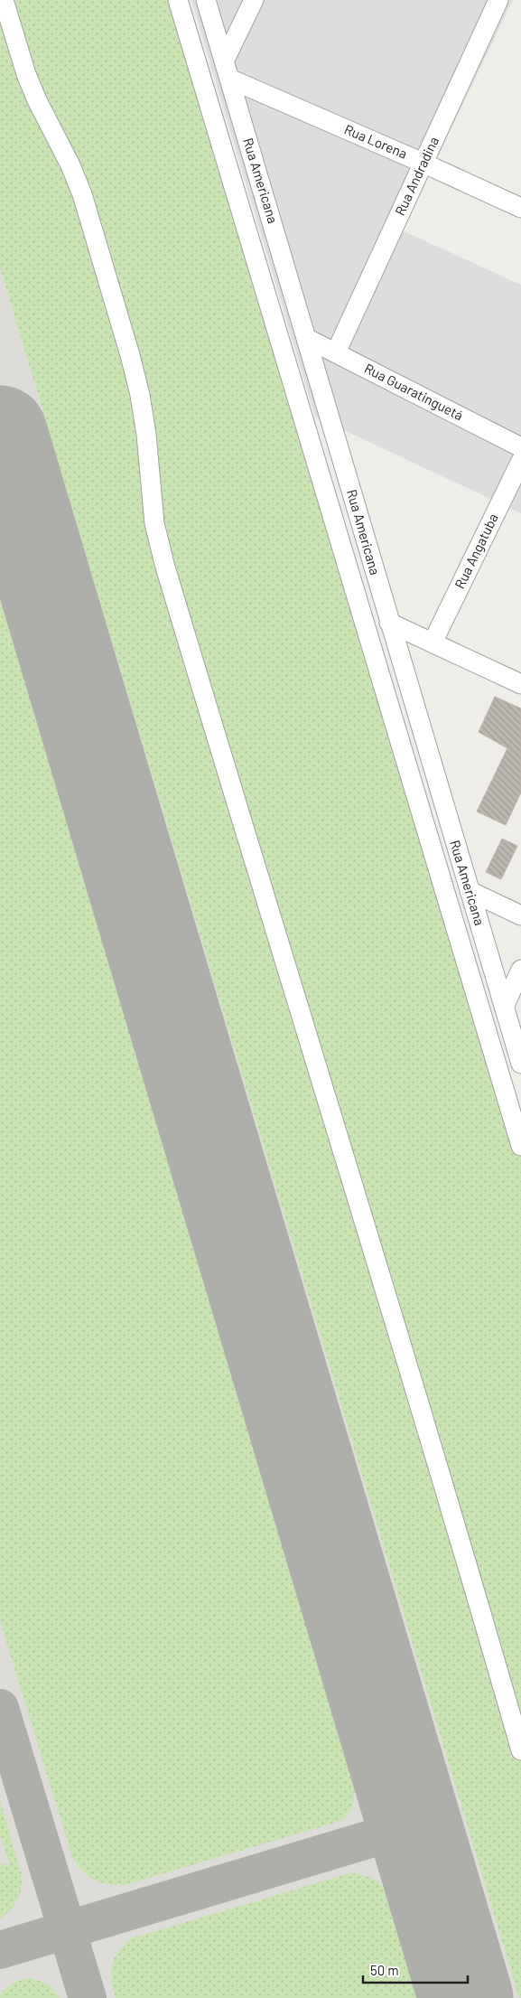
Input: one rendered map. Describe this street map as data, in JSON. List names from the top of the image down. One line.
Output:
{"streets":{"street":["Rua Lorena","Rua Andradina","Rua Americana","Rua Guaratinguetá","Rua Angatuba"]},"crossings":[["Rua Lorena","Rua Andradina"],["Rua Lorena","Rua Americana"],["Rua Andradina","Rua Guaratinguetá"],["Rua Americana","Rua Guaratinguetá"]],"scale_bar":"50 m"}
